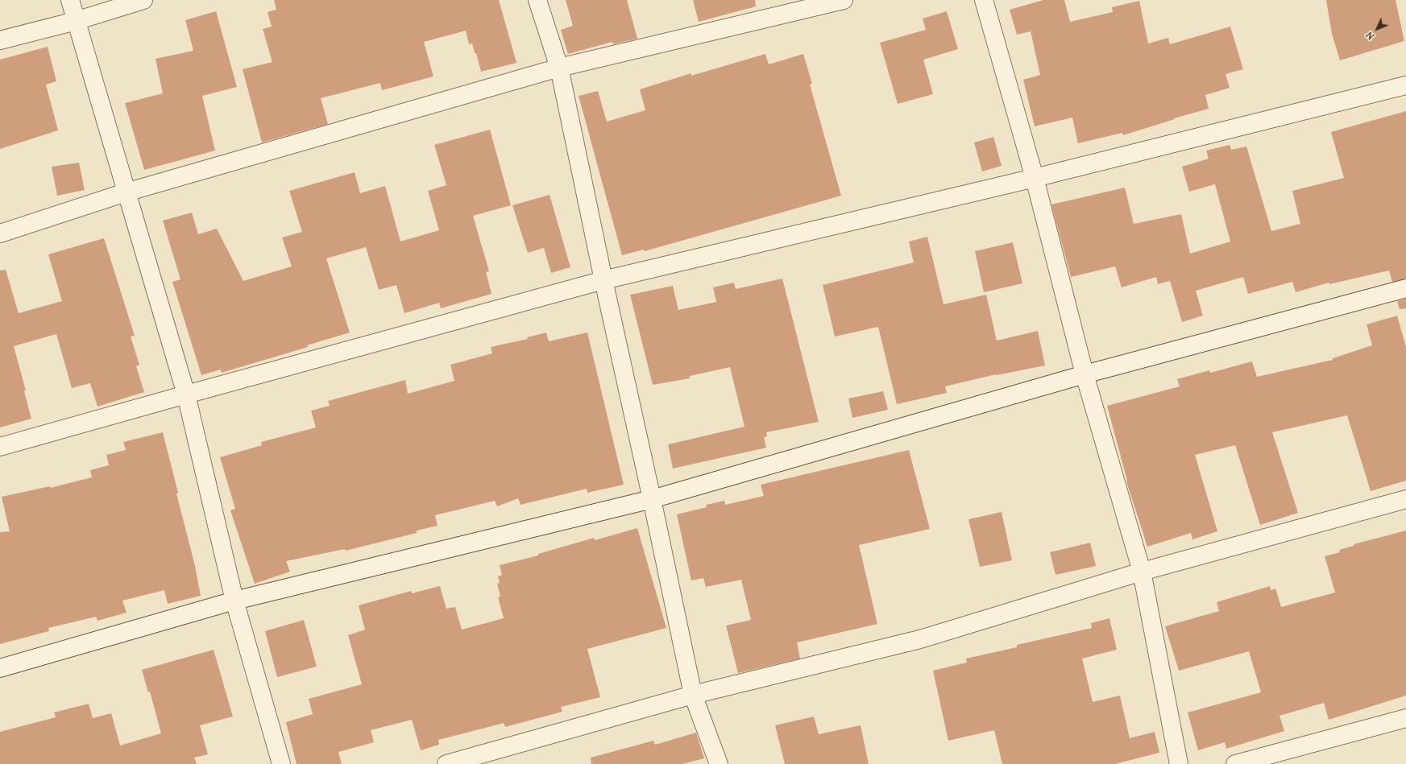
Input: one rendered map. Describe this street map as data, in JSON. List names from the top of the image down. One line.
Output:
{"north":"bottom left"}
